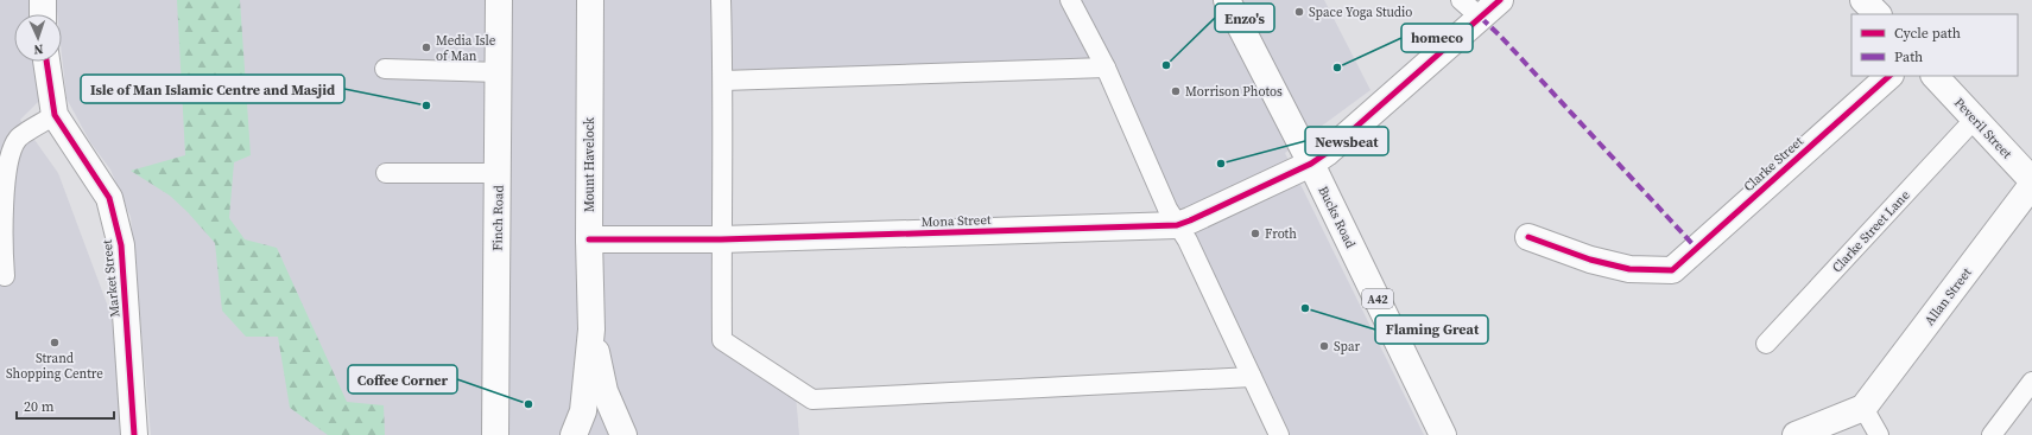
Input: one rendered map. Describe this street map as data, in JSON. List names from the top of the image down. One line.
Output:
{"streets":{"street":["Peveril Street","Clarke Street","Mount Havelock","Bucks Road","Finch Road","Mona Street","Market Street","Allan Street","A42"],"lane":["Clarke Street Lane"]},"crossings":[["Peveril Street","Clarke Street Lane"],["Mount Havelock","Mona Street"],["Bucks Road","Mona Street"]],"places":["Space Yoga Studio","Media Isle of Man","Enzo's","homeco","Morrison Photos","Isle of Man Islamic Centre and Masjid","Newsbeat","Froth","Flaming Great","Strand Shopping Centre","Spar","Coffee Corner"],"legend":["Cycle path","Path"],"scale_bar":"20 m","north":"bottom"}
